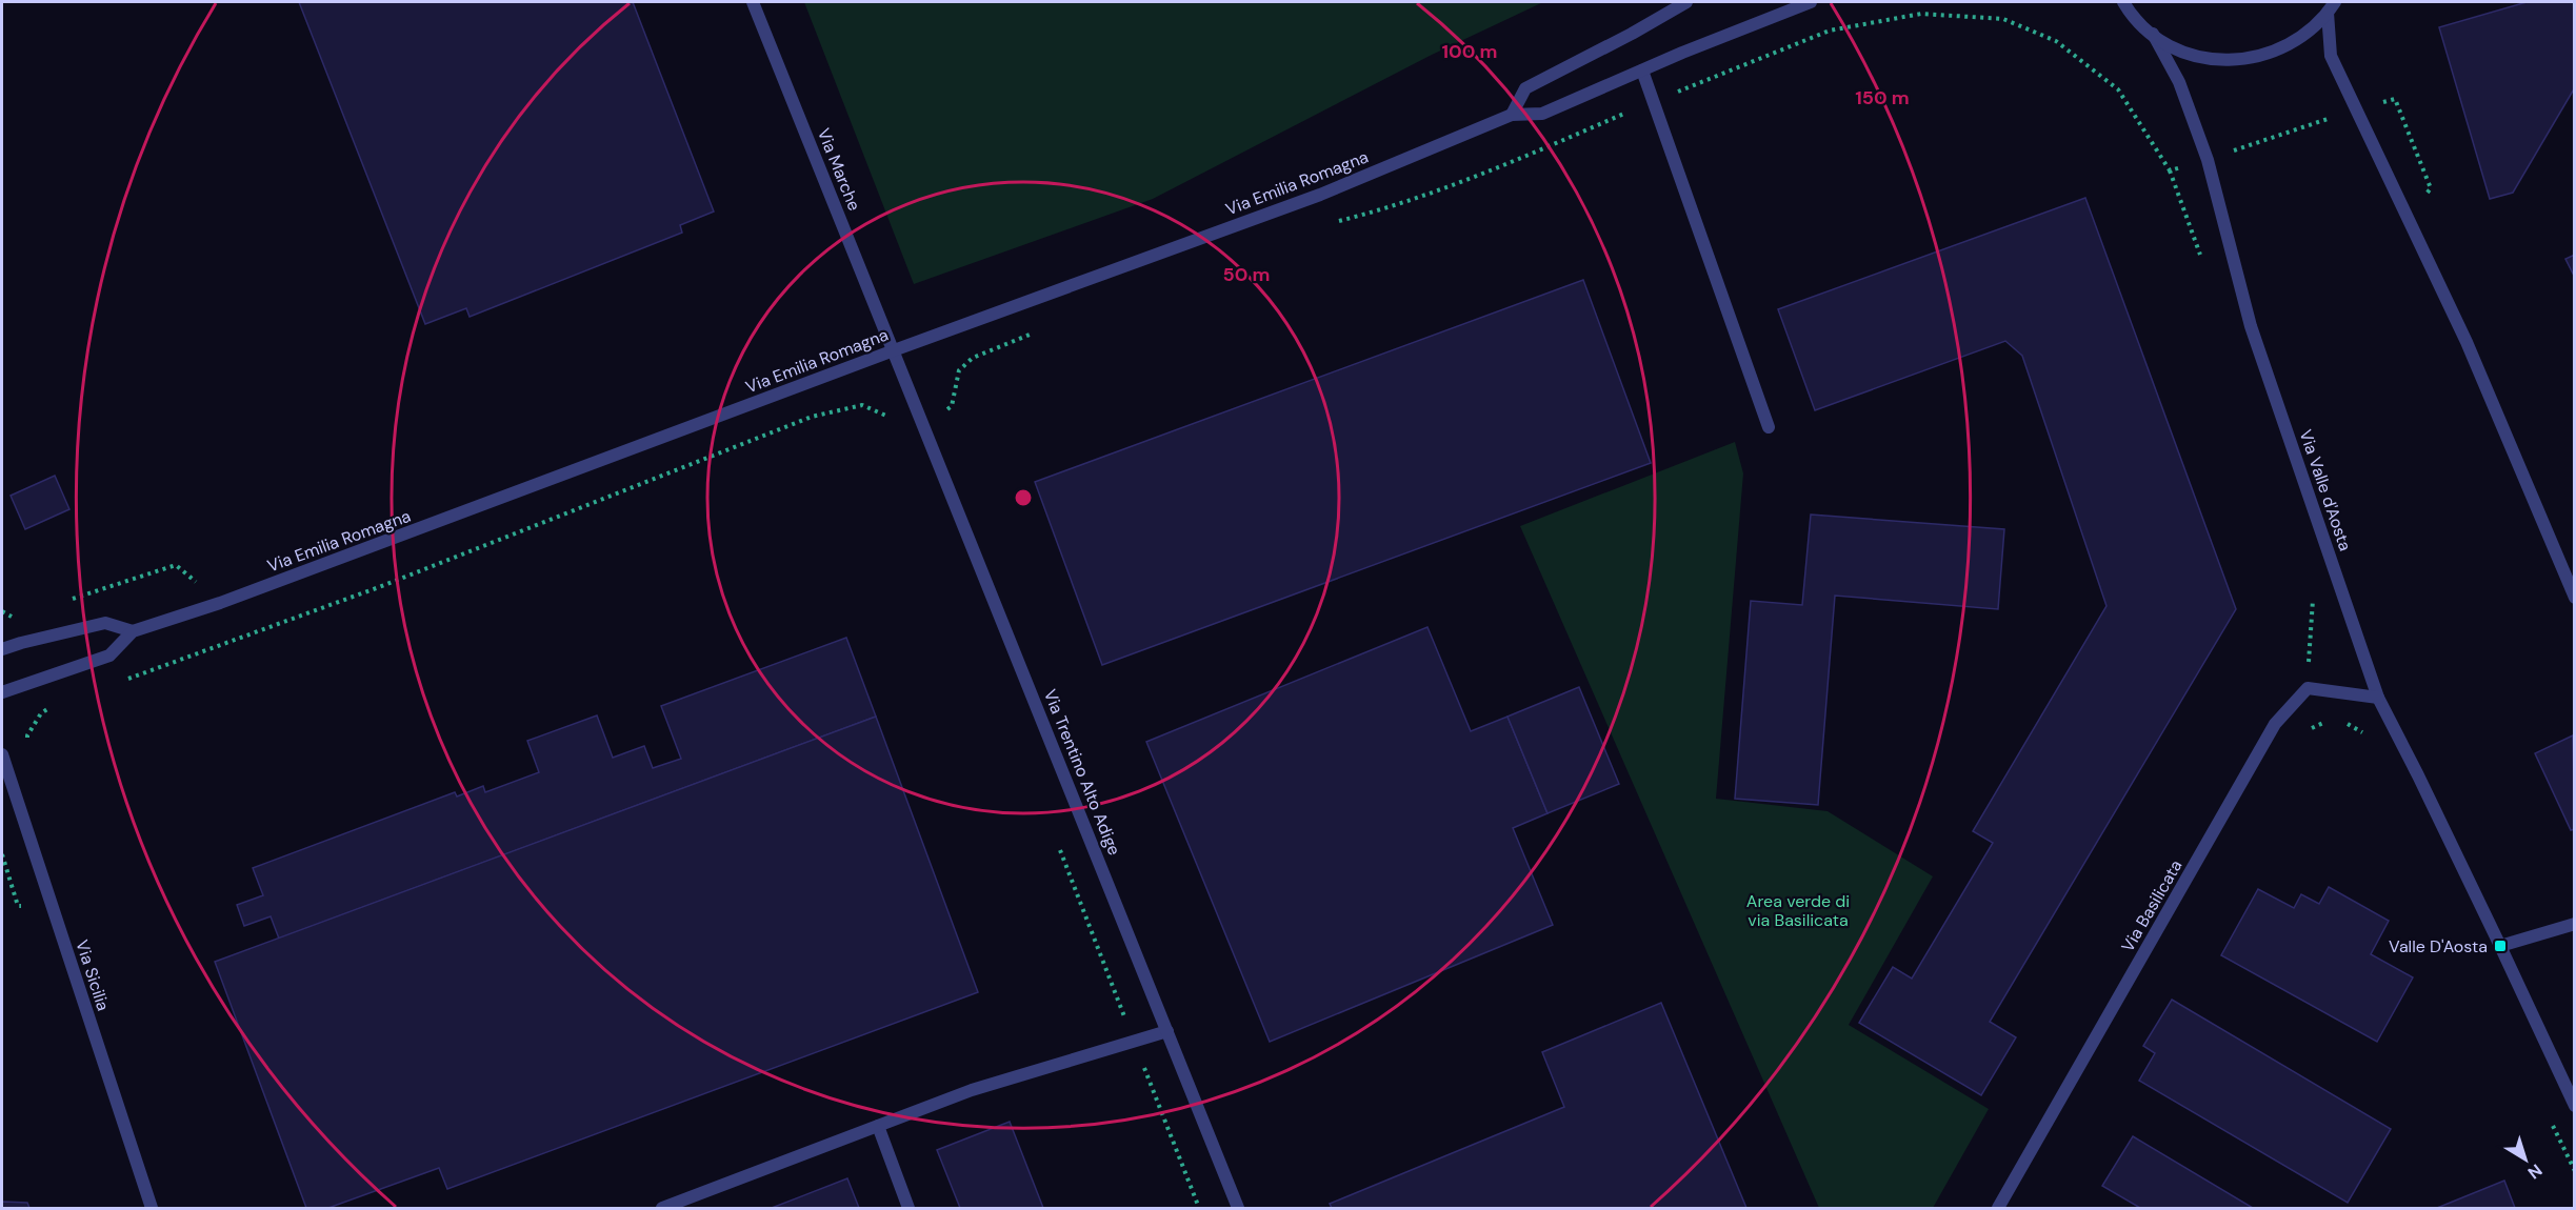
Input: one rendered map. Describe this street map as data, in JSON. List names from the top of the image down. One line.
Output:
{"streets":{"street":["Via Marche","Via Emilia Romagna","Via Valle d'Aosta","Via Trentino Alto Adige","Via Basilicata","Via Sicilia"]},"crossings":[["Via Marche","Via Emilia Romagna"],["Via Marche","Via Trentino Alto Adige"],["Via Emilia Romagna","Via Trentino Alto Adige"],["Via Valle d'Aosta","Via Basilicata"]],"parks":["Area verde di via Basilicata"],"places":{"transit":["Valle D'Aosta"]},"north":"bottom right","rings":["100 m","150 m","50 m"]}
